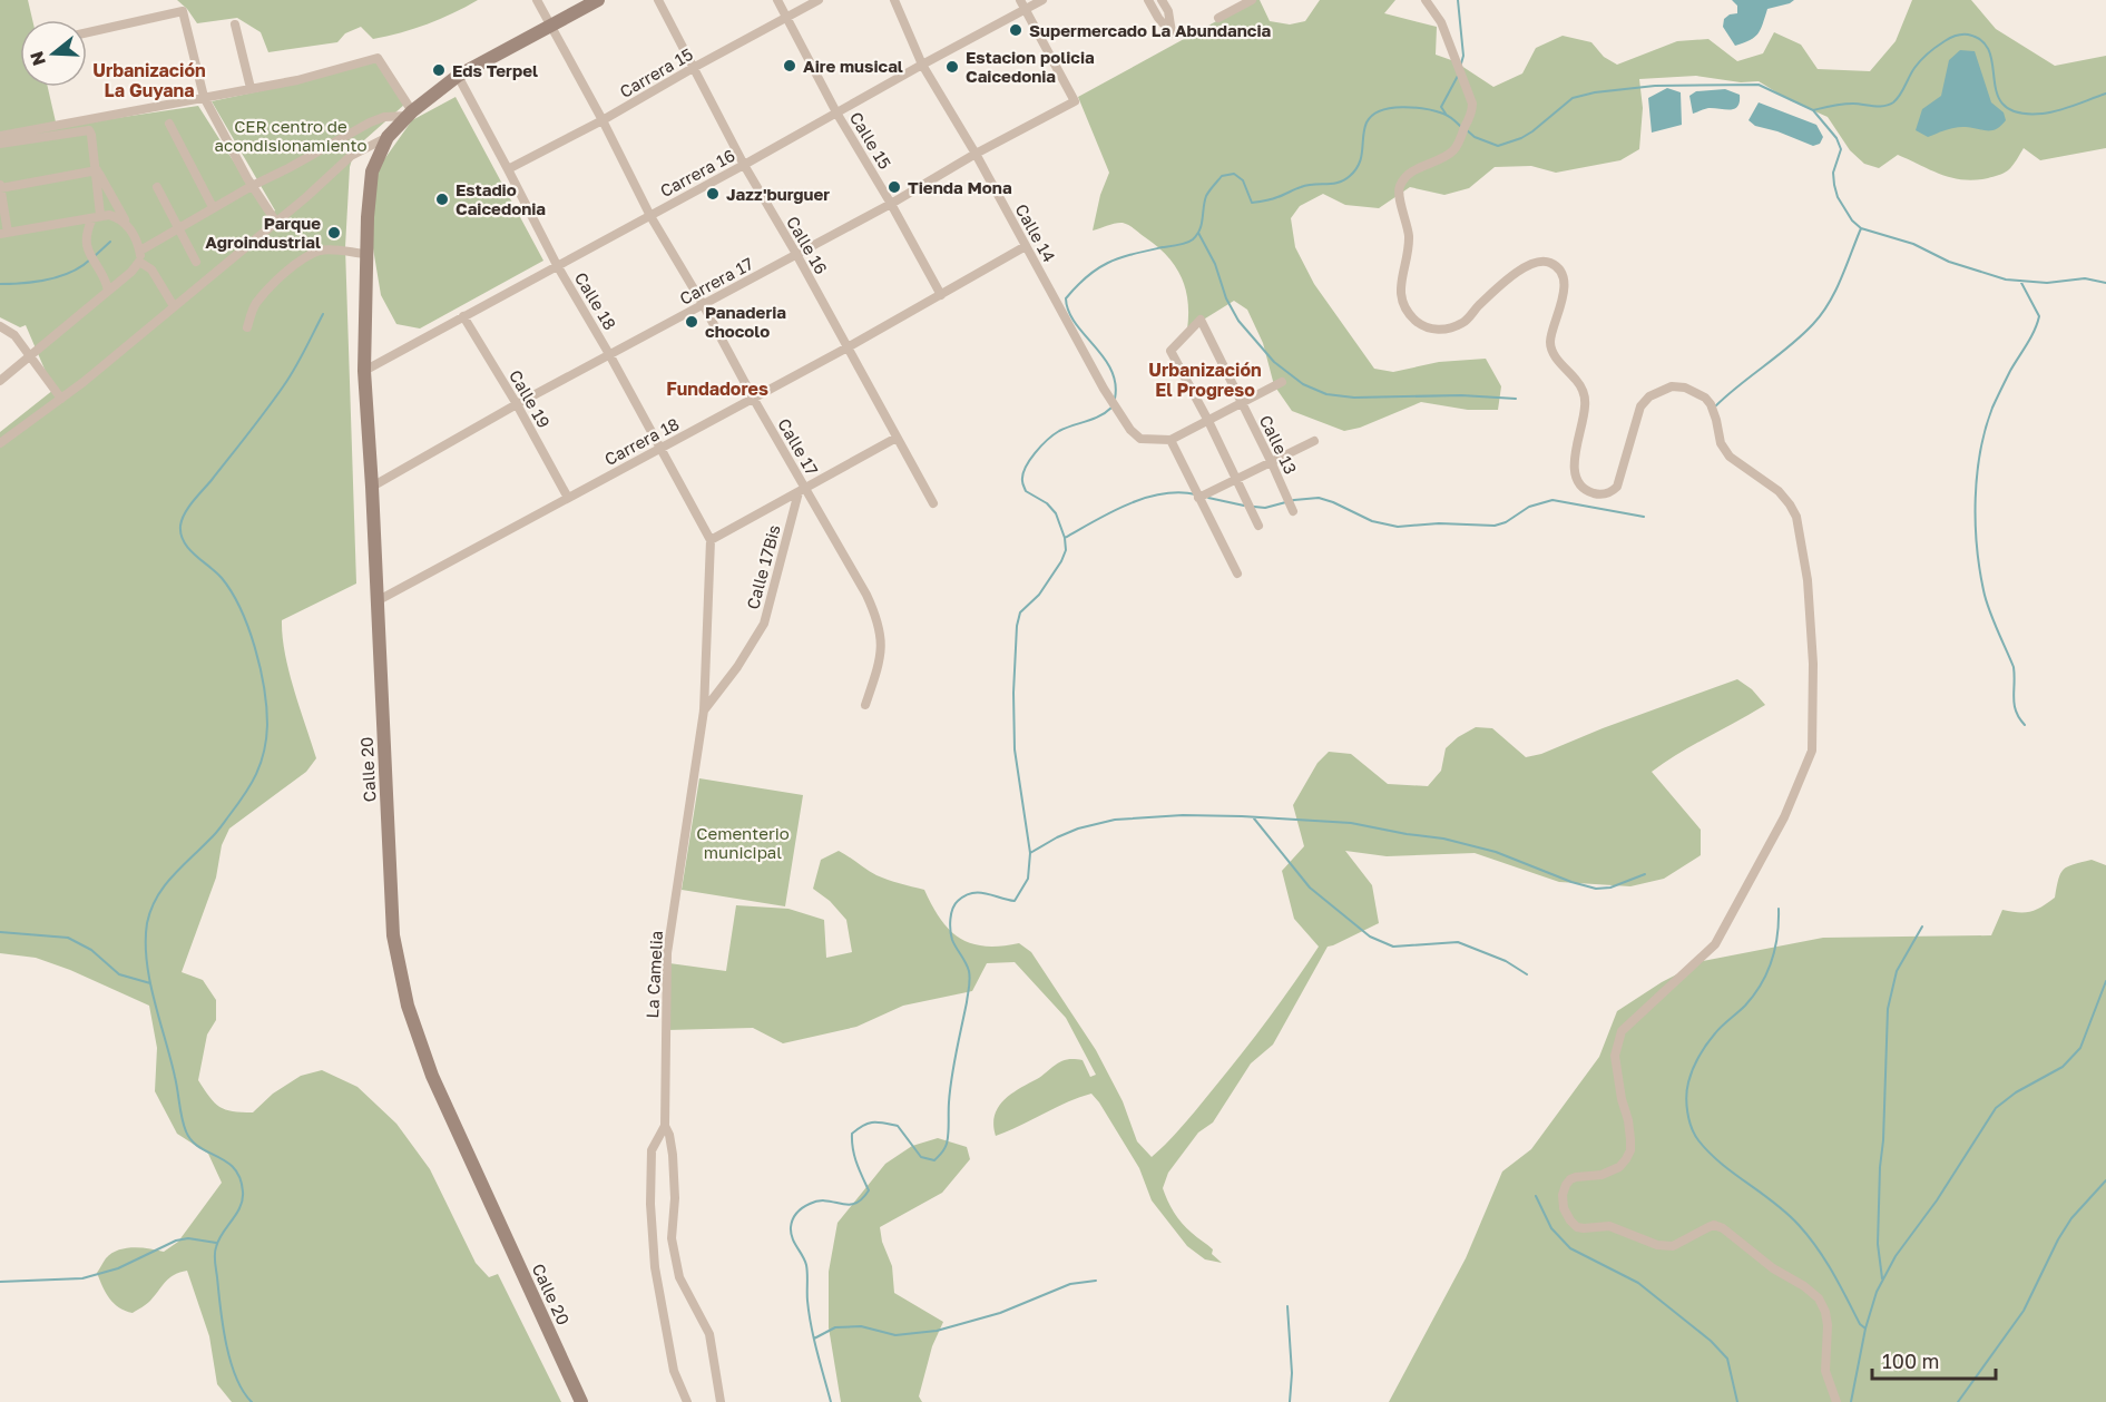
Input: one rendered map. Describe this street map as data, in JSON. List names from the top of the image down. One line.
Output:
{"streets":{"main road":["Calle 20"],"street":["Carrera 15","Calle 15","Carrera 16","Calle 14","Calle 16","Carrera 17","Calle 18","Calle 19","Carrera 18","Calle 13","Calle 17","Calle 17Bis","La Camelia"]},"crossings":[["Carrera 15","Calle 15"],["Carrera 15","Calle 16"],["Carrera 15","Calle 18"],["Carrera 15","Calle 17"],["Calle 15","Carrera 16"],["Calle 15","Carrera 17"],["Calle 15","Carrera 18"],["Carrera 16","Calle 14"],["Carrera 16","Calle 16"],["Carrera 16","Carrera 17"],["Carrera 16","Calle 18"],["Carrera 16","Calle 19"],["Carrera 16","Calle 17"],["Carrera 16","Calle 20"],["Calle 14","Carrera 17"],["Calle 14","Carrera 18"],["Calle 16","Carrera 17"],["Calle 16","Carrera 18"],["Carrera 17","Calle 18"],["Carrera 17","Calle 19"],["Carrera 17","Calle 17"],["Carrera 17","Calle 20"],["Calle 18","Carrera 18"],["Calle 18","Calle 20"],["Calle 18","La Camelia"],["Calle 19","Carrera 18"],["Carrera 18","Calle 17"],["Carrera 18","Calle 20"],["Calle 17","Calle 17Bis"],["Calle 17","Calle 20"],["Calle 17Bis","La Camelia"]],"districts":["Urbanización La Guyana","Urbanización El Progreso","Fundadores"],"parks":["CER centro de acondisionamiento","Cementerio municipal"],"places":["Supermercado La Abundancia","Aire musical","Estacion policia Caicedonia","Eds Terpel","Tienda Mona","Jazz'burguer","Estadio Caicedonia","Parque Agroindustrial","Panaderia chocolo"],"scale_bar":"100 m","north":"left"}
